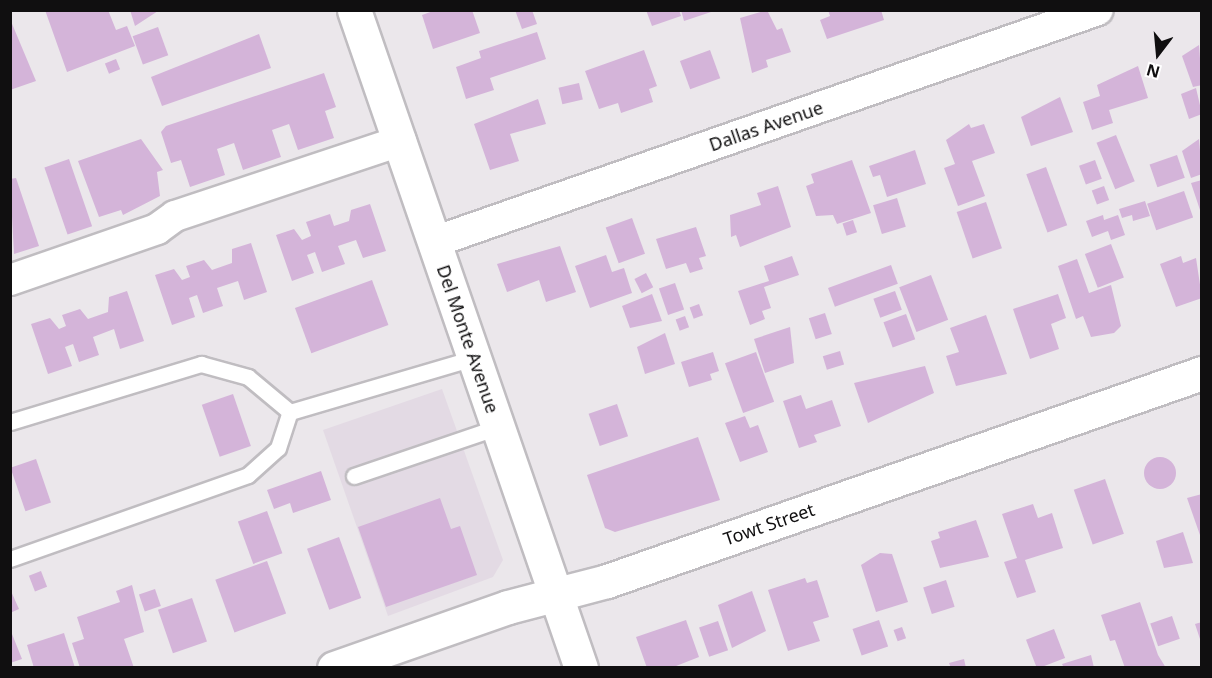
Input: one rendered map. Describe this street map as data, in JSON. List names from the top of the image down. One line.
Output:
{"streets":{"street":["Dallas Avenue","Del Monte Avenue","Towt Street"]},"crossings":[["Dallas Avenue","Del Monte Avenue"],["Del Monte Avenue","Towt Street"]],"north":"bottom"}
